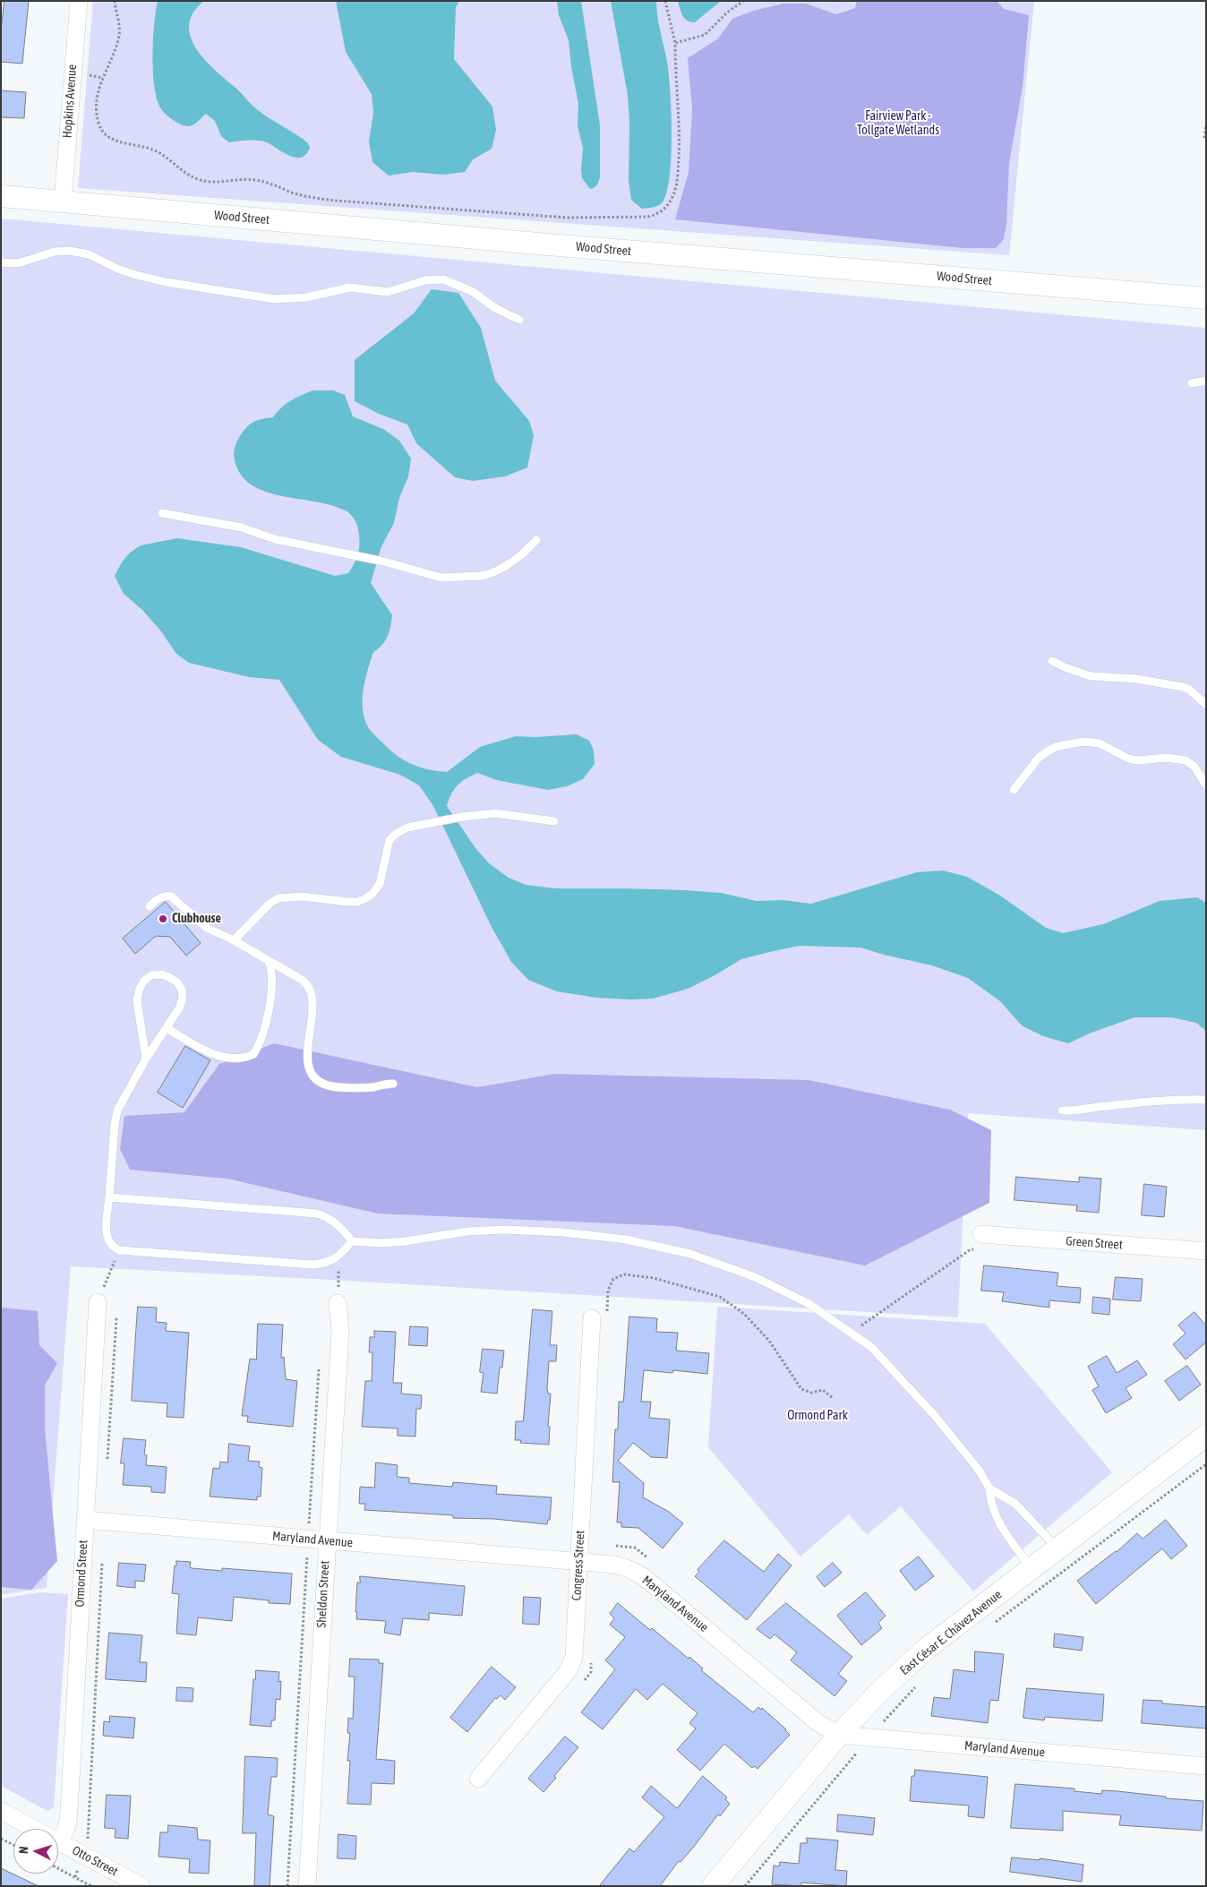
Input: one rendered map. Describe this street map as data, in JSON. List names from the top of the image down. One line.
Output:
{"streets":{"street":["Hopkins Avenue","Wood Street","Green Street","Maryland Avenue","Congress Street","Ormond Street","Sheldon Street","East César E. Chávez Avenue","Otto Street"]},"crossings":[["Hopkins Avenue","Wood Street"],["Maryland Avenue","Congress Street"],["Maryland Avenue","Ormond Street"],["Maryland Avenue","Sheldon Street"],["Maryland Avenue","East César E. Chávez Avenue"],["Ormond Street","Otto Street"]],"parks":["Fairview Park - Tollgate Wetlands","Ormond Park"],"places":["Clubhouse"],"north":"left"}
